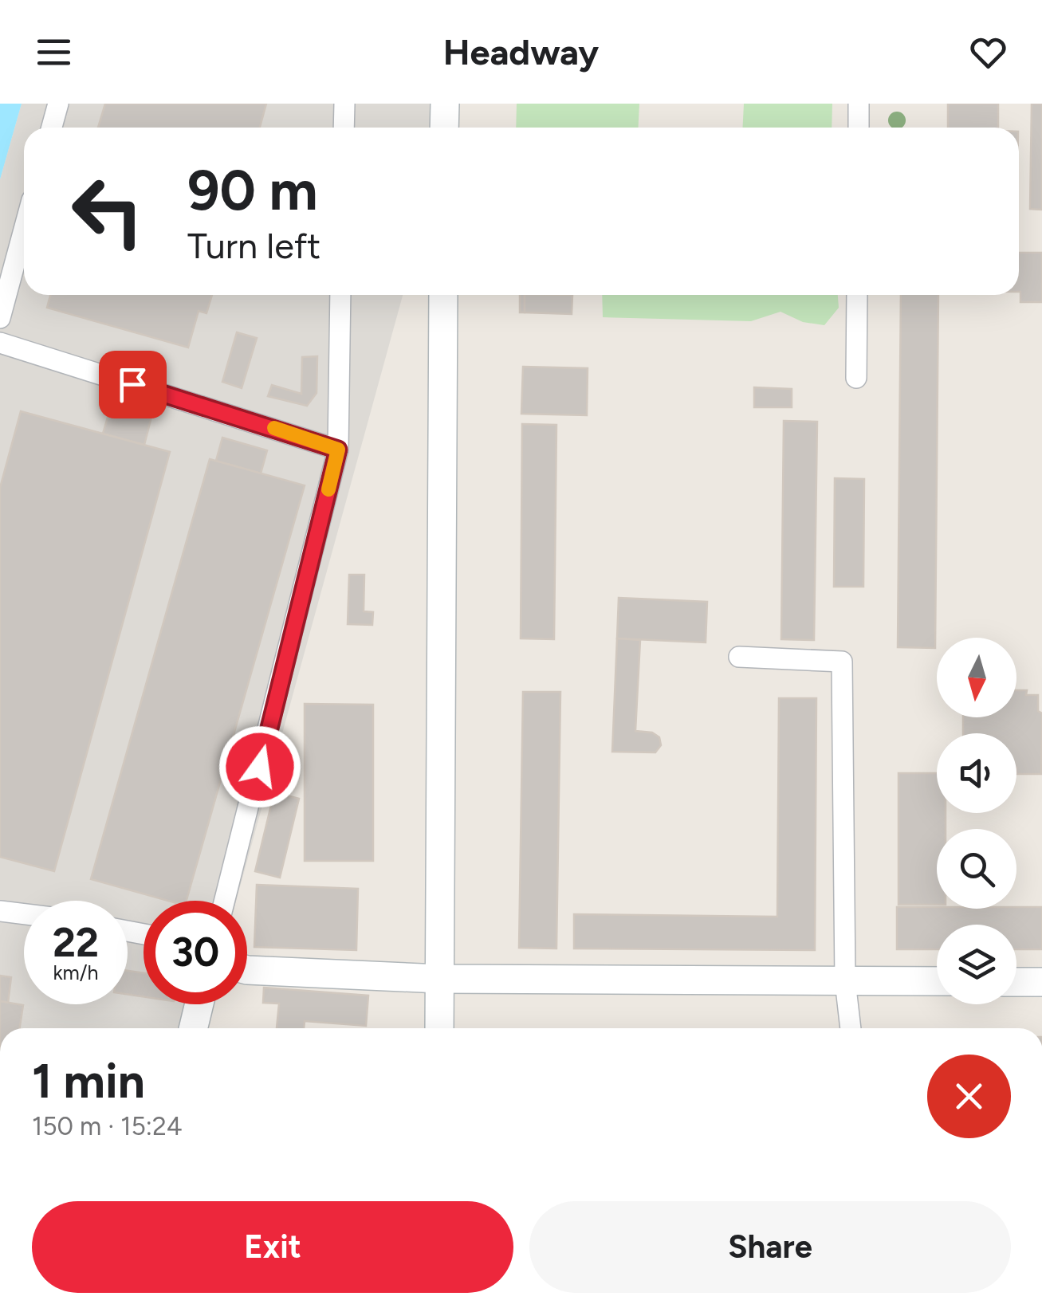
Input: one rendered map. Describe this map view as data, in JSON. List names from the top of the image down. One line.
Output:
{"north":"bottom","page":{"header":"Headway","turn":["90 m","Turn left"],"speed":"22 km/h","limit":"30","heading":["1 min","150 m · 15:24"],"buttons":["Exit","Share"]}}
